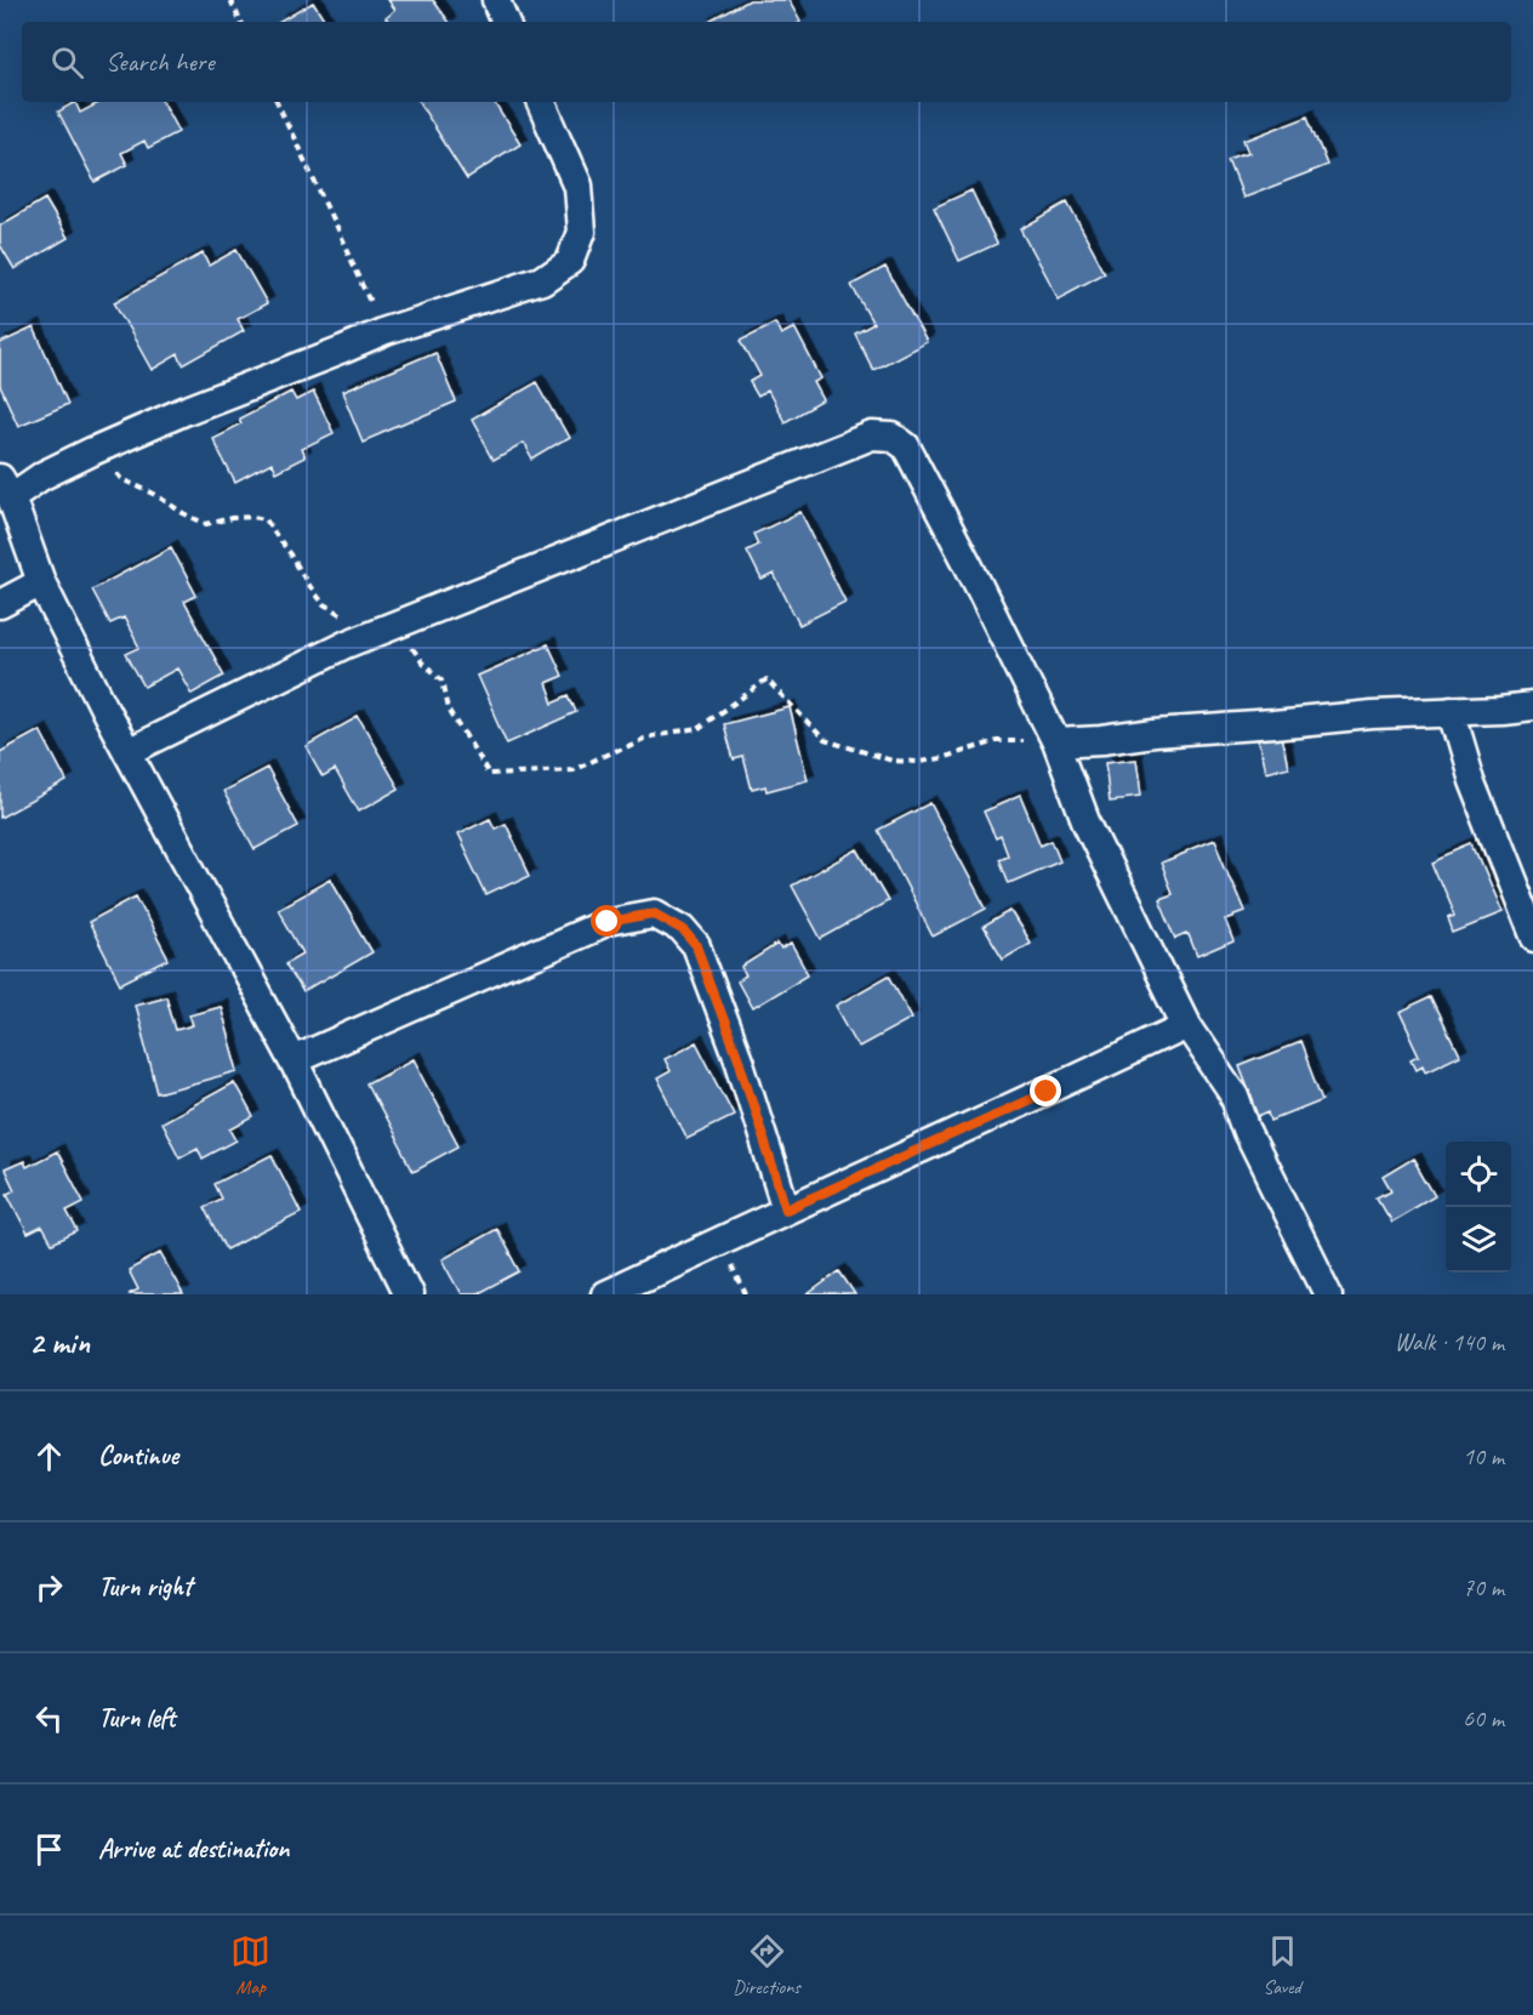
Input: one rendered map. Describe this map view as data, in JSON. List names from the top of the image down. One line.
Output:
{"page":{"search":"Search here","heading":["2 min","Walk · 140 m"],"list":[["Continue","10 m"],["Turn right","70 m"],["Turn left","60 m"],"Arrive at destination"],"nav":["Map","Directions","Saved"]}}
